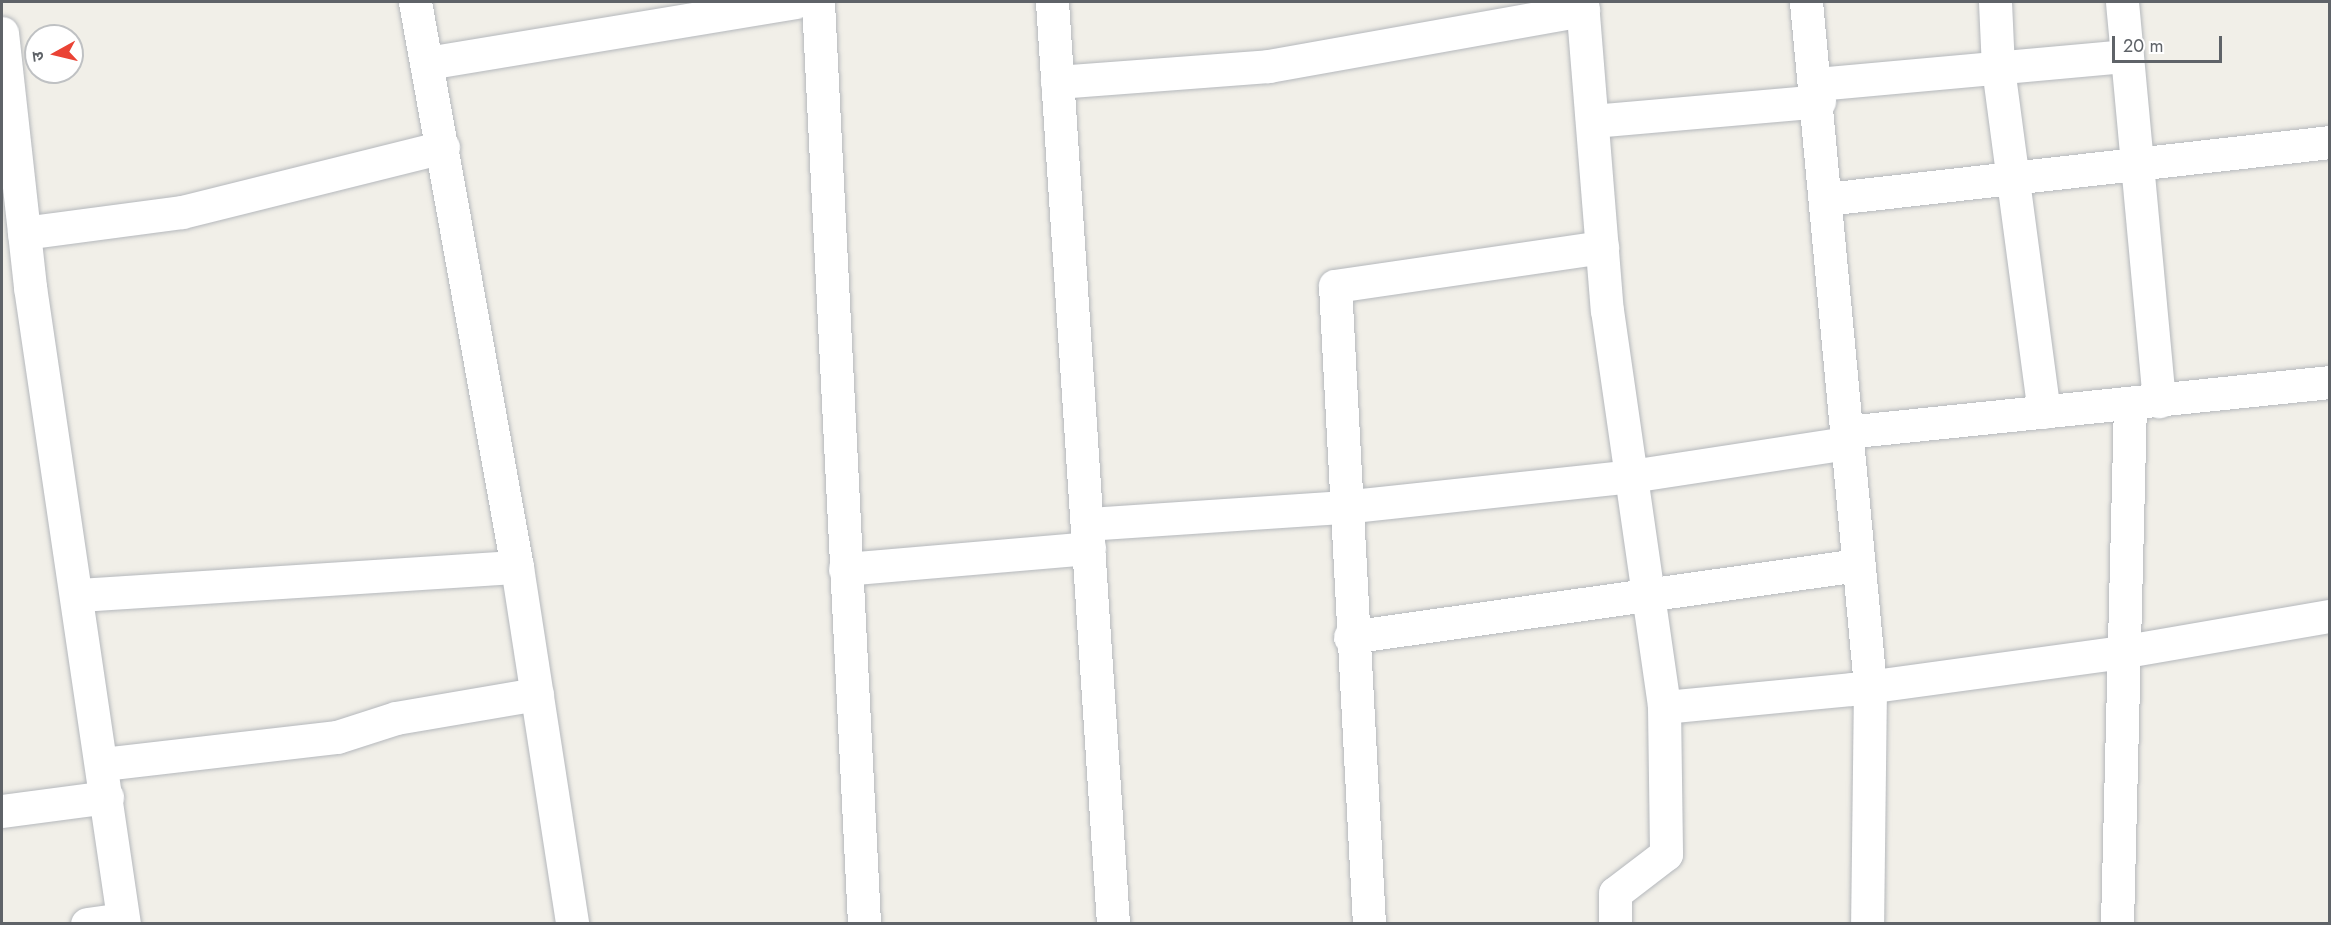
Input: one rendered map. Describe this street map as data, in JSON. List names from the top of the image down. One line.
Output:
{"scale_bar":"20 m","north":"left"}
